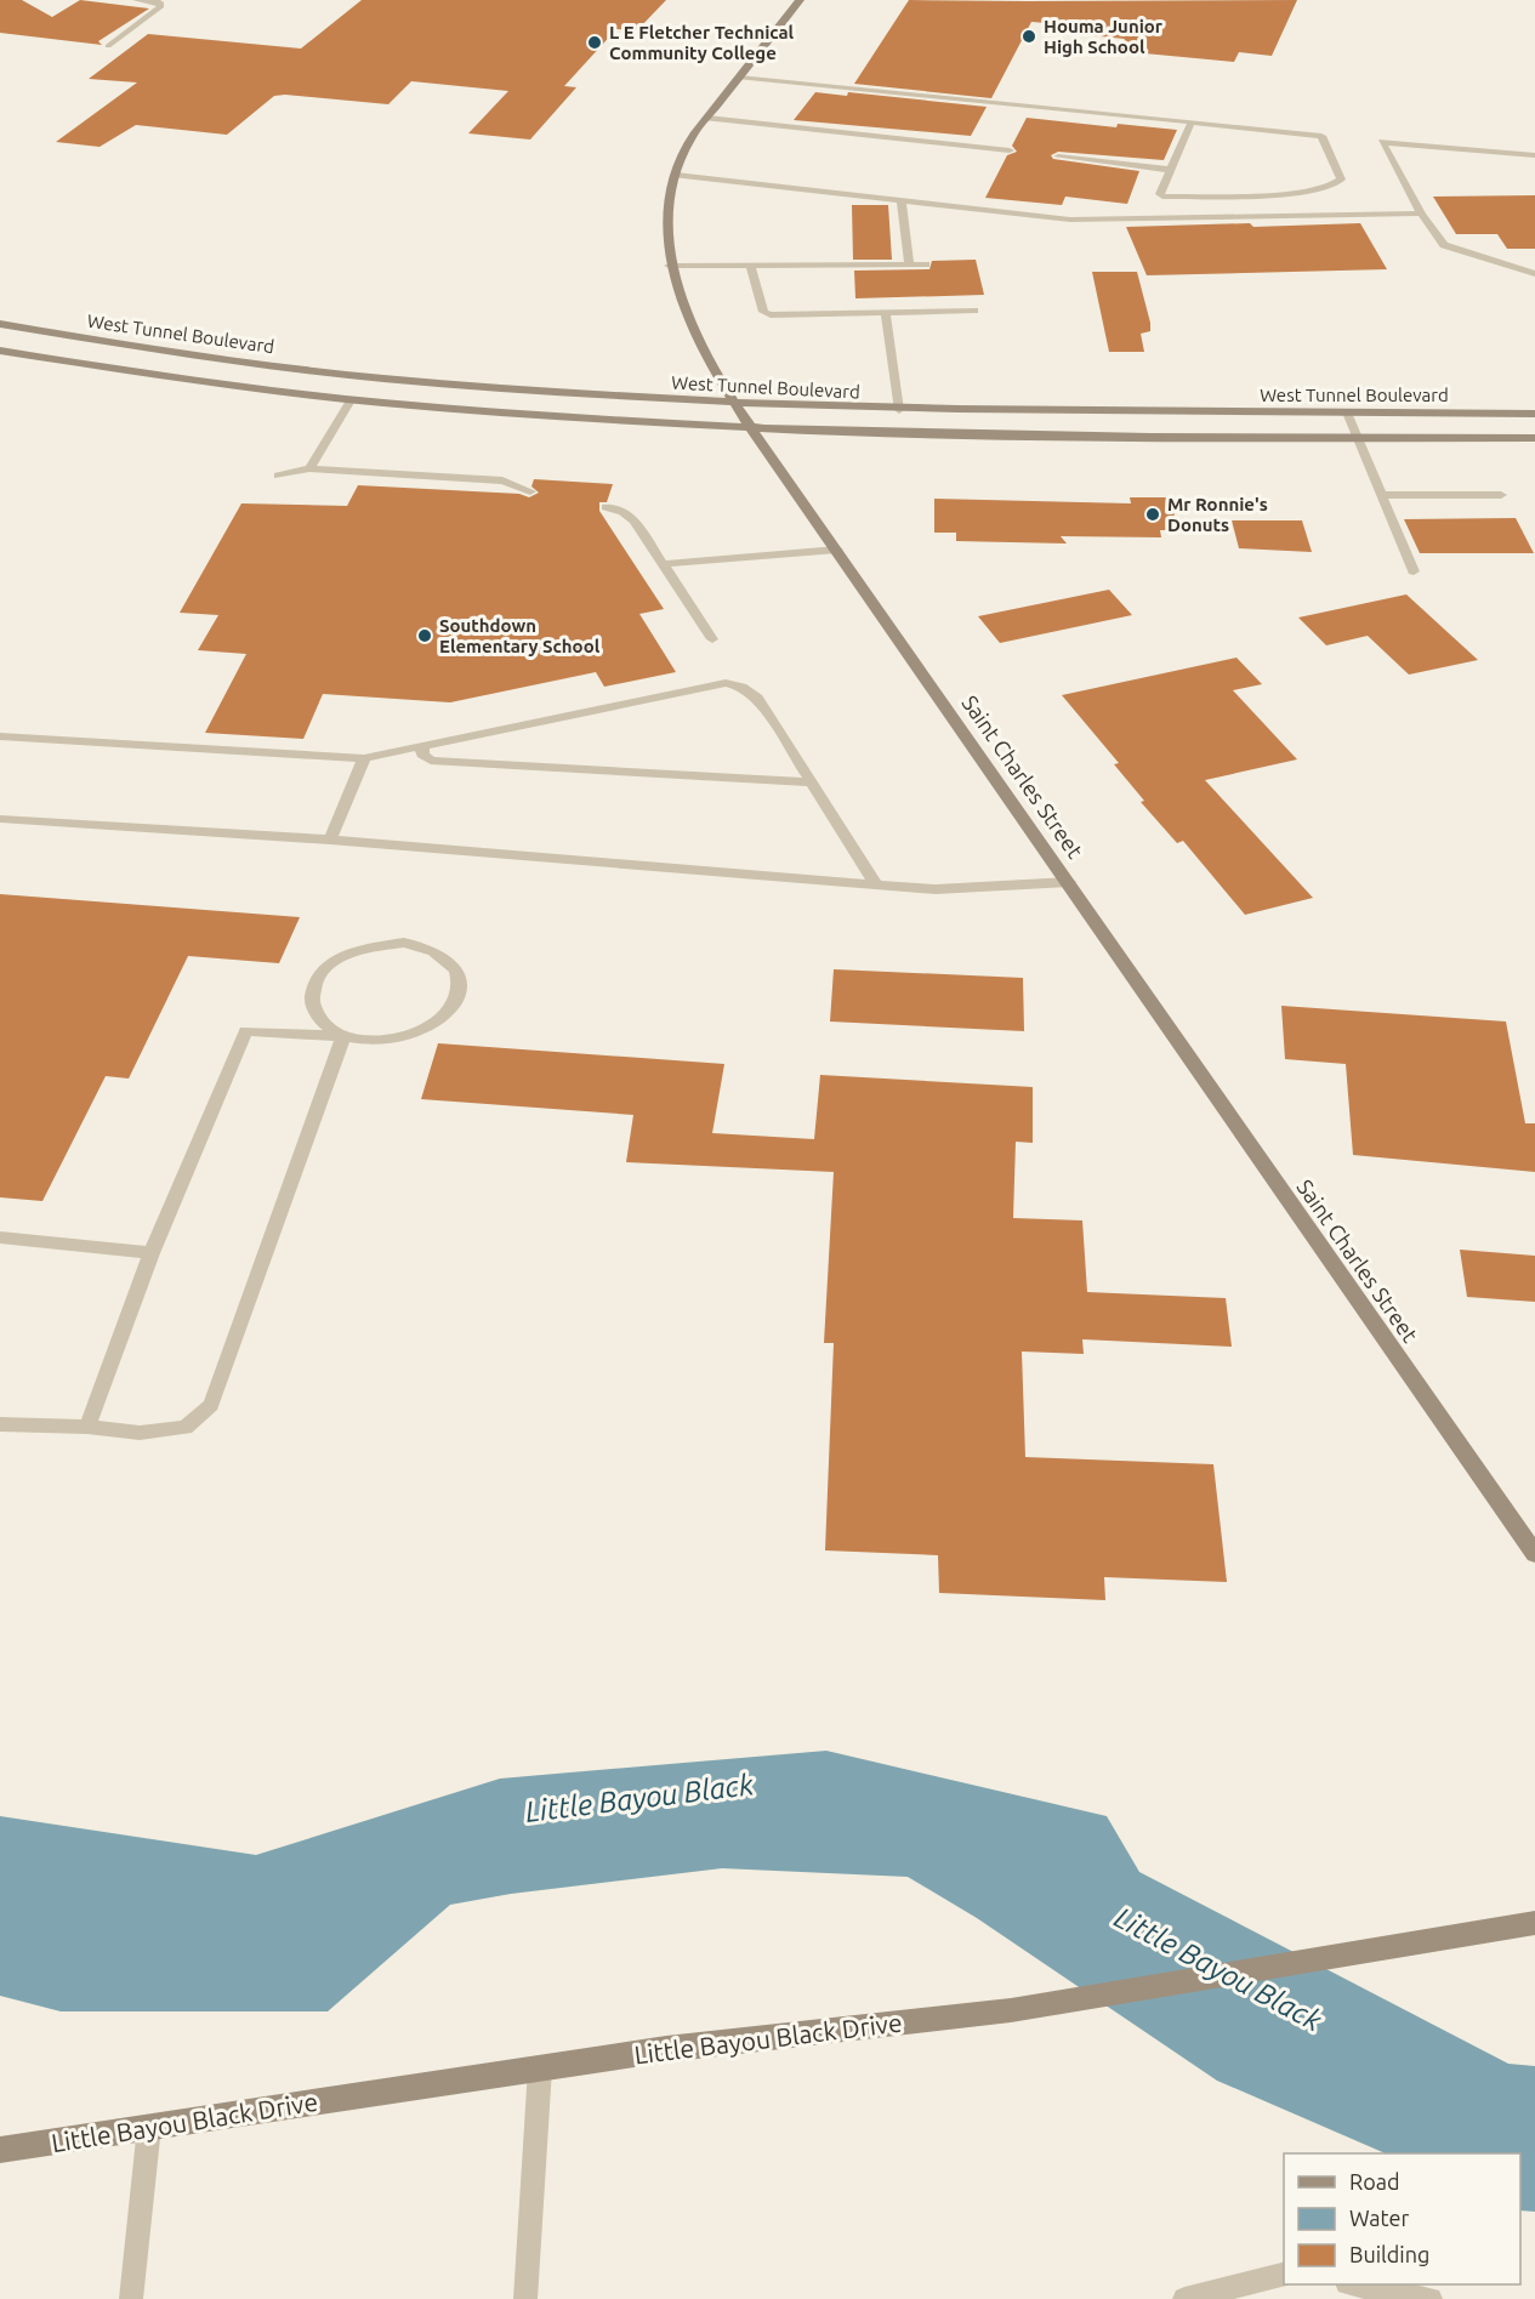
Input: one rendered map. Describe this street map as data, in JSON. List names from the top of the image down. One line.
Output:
{"streets":{"main road":["West Tunnel Boulevard","Saint Charles Street","Little Bayou Black Drive"]},"crossings":[["West Tunnel Boulevard","Saint Charles Street"]],"water":["Little Bayou Black"],"places":["Houma Junior High School","L E Fletcher Technical Community College","Mr Ronnie's Donuts","Southdown Elementary School"],"legend":["Road","Water","Building"]}
